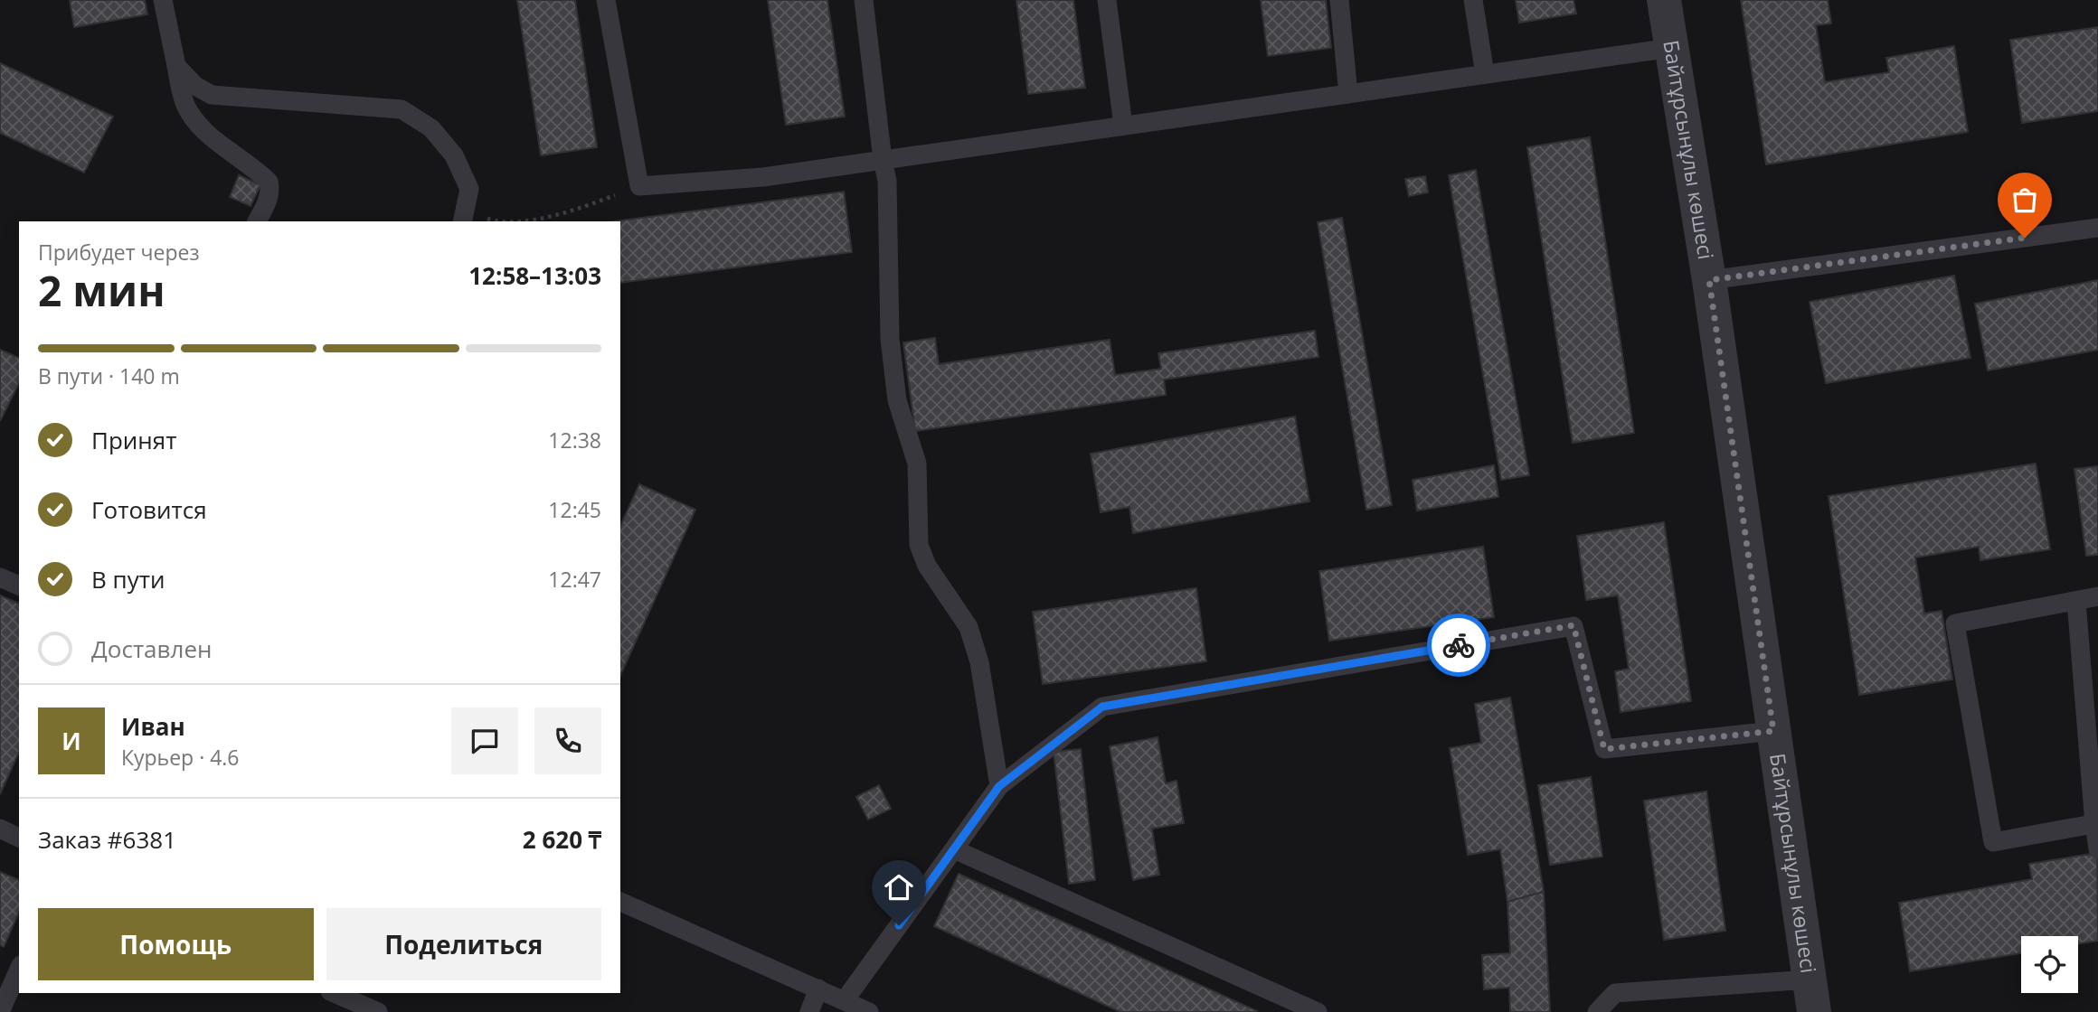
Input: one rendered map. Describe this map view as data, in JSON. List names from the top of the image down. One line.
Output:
{"streets":{"street":["Байтұрсынұлы көшесі"]},"page":{"heading":["2 мин","Прибудет через","12:58–13:03"],"panel":["Иван","Курьер · 4.6","Заказ #6381","2 620 ₸"],"bar":"В пути · 140 m","list":[["Принят","12:38"],["Готовится","12:45"],["В пути","12:47"],"Доставлен"],"round":"И","buttons":["Помощь","Поделиться"]}}
